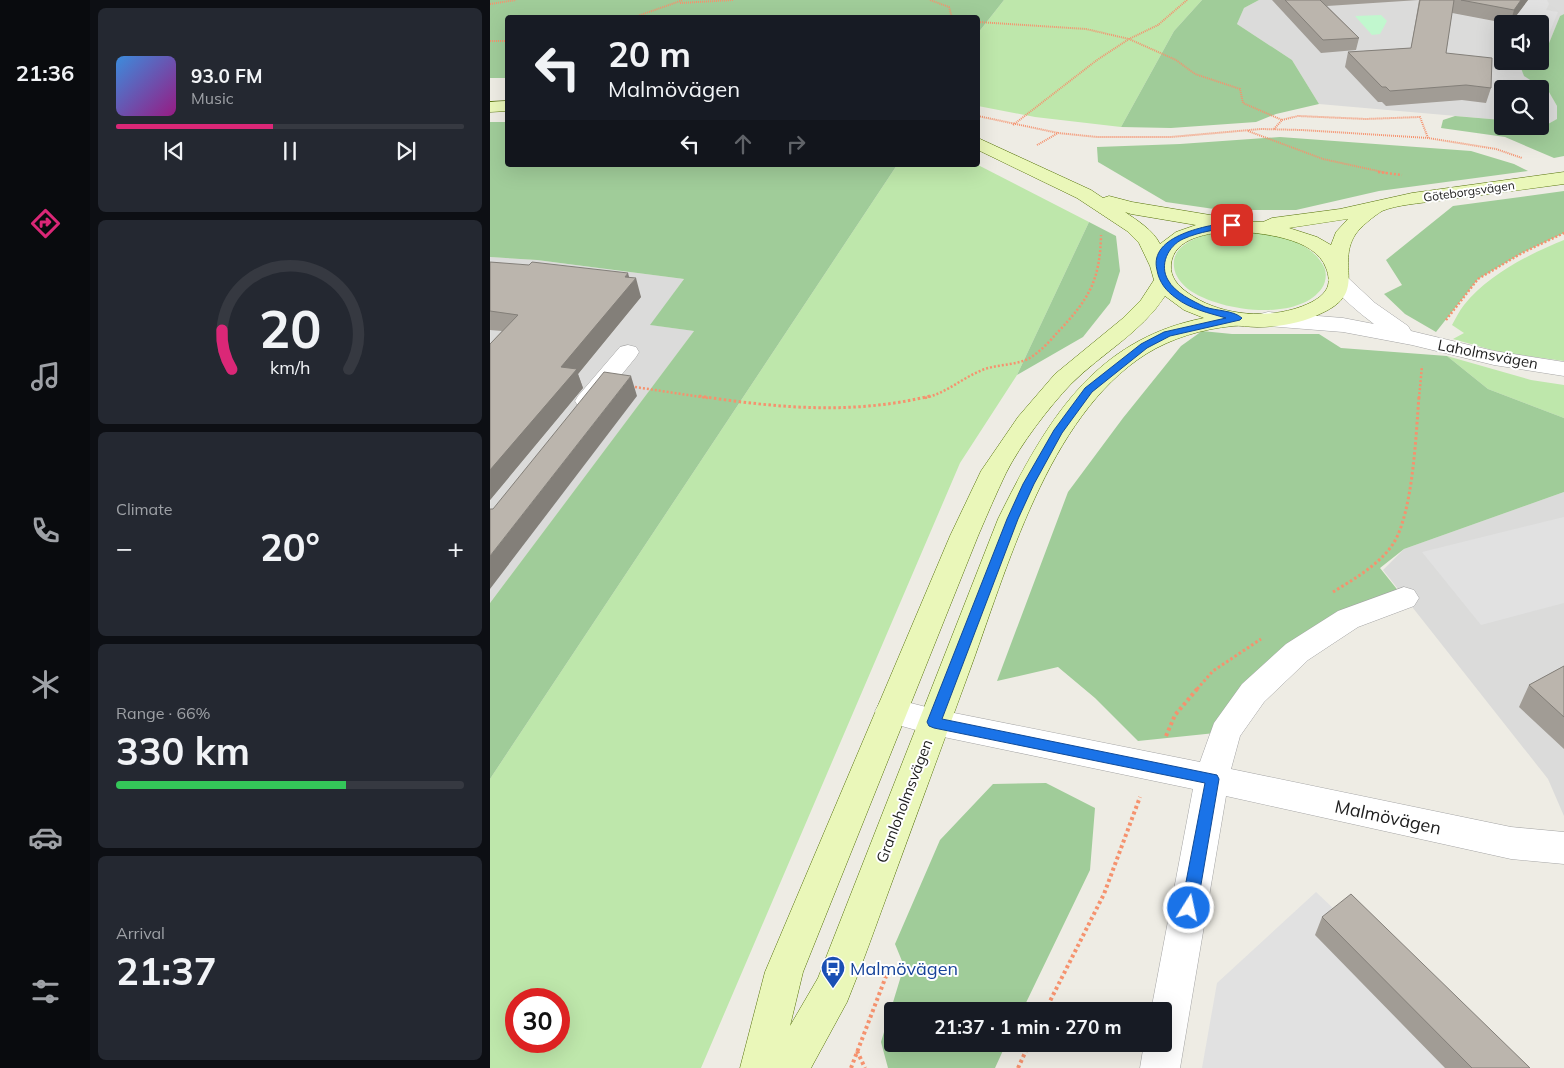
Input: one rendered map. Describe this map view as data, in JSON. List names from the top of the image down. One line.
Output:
{"streets":{"street":["Göteborgsvägen","Laholmsvägen","Granloholmsvägen","Malmövägen"]},"crossings":[["Göteborgsvägen","Laholmsvägen"],["Granloholmsvägen","Malmövägen"]],"places":{"bus stop":["Malmövägen"]},"page":{"tabs":"21:36","turn":["20 m","Malmövägen"],"song":["93.0 FM","Music"],"tile":["Climate",["Range · 66%","330 km"],["Arrival","21:37"]],"heat":["−","20°","+"],"limit":"30","trip":"21:37 · 1 min · 270 m","gauge":["20","km/h"]}}
